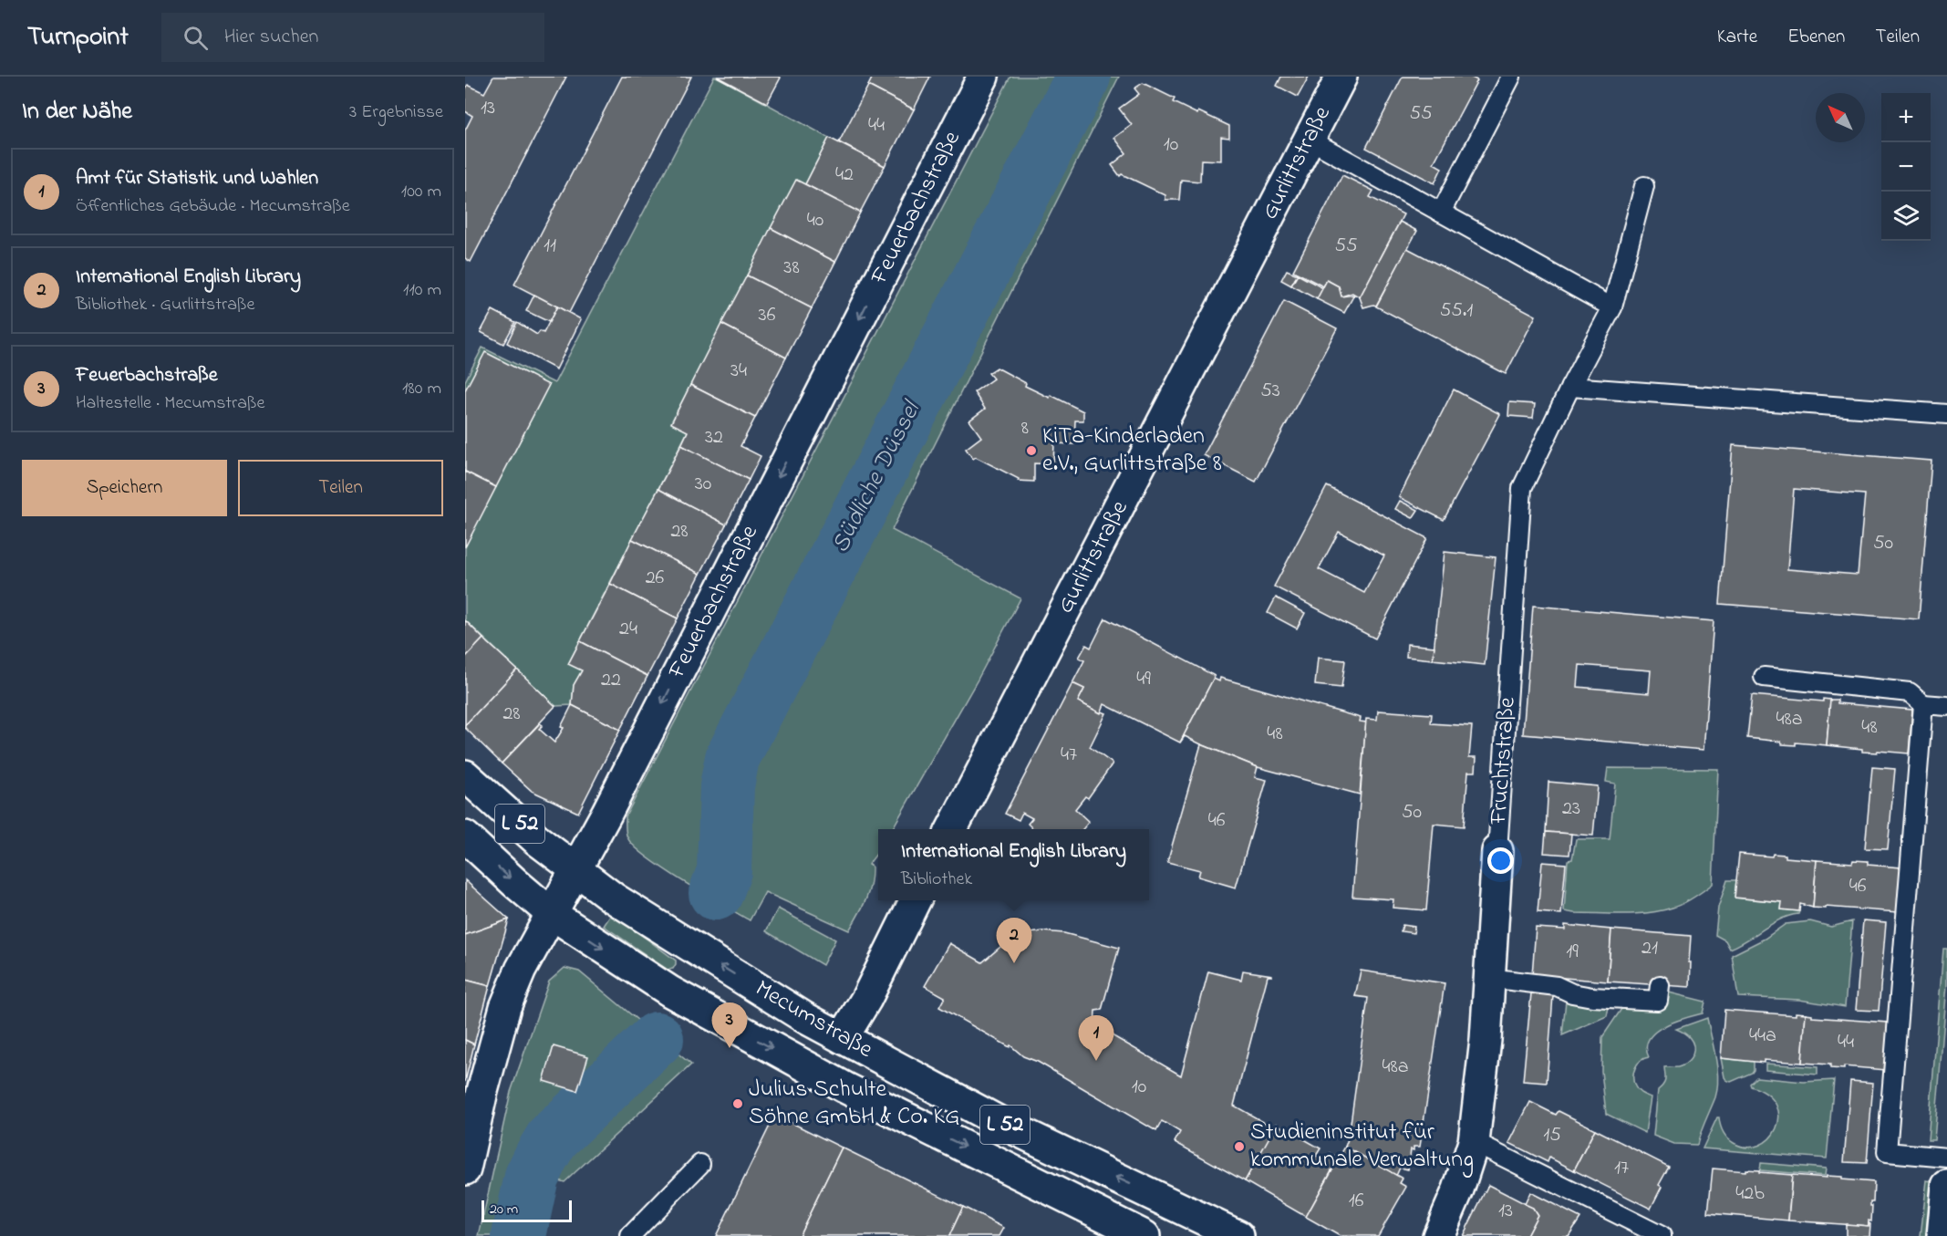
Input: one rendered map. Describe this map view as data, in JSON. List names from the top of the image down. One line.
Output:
{"streets":{"street":["Gurlittstraße","Feuerbachstraße","Fruchtstraße","L 52","Mecumstraße"]},"crossings":[["Feuerbachstraße","L 52"],["Feuerbachstraße","Mecumstraße"],["L 52","Mecumstraße"]],"one_way":["Feuerbachstraße"],"water":["Südliche Düssel"],"places":["KiTa-Kinderladen e.V., Gurlittstraße 8","Julius Schulte Söhne GmbH & Co. KG","Studieninstitut für kommunale Verwaltung"],"house_numbers":["13","55","44","10","42","40","11","55","38","55.1","36","34","53","8","32","30","28","50","26","24","49","22","28","48a","48","48","47","23","50","46","46","21","19","44a","44","48a","10","15","17","42b","16","13"],"scale_bar":"20 m","north":"top left","page":{"header":"Turnpoint","search":"Hier suchen","nav":["Karte","Ebenen","Teilen"],"heading":["In der Nähe","3 Ergebnisse"],"map_buttons":["+","−"],"list":[{"mark":"1","name":"Amt für Statistik und Wahlen","note":"Öffentliches Gebäude · Mecumstraße","value":"100 m"},{"mark":"2","name":"International English Library","note":"Bibliothek · Gurlittstraße","value":"110 m"},{"mark":"3","name":"Feuerbachstraße","note":"Haltestelle · Mecumstraße","value":"180 m"}],"buttons":["Speichern","Teilen"],"popup":["International English Library","Bibliothek"],"pins":["2","3","1"],"scale":"20 m"}}
